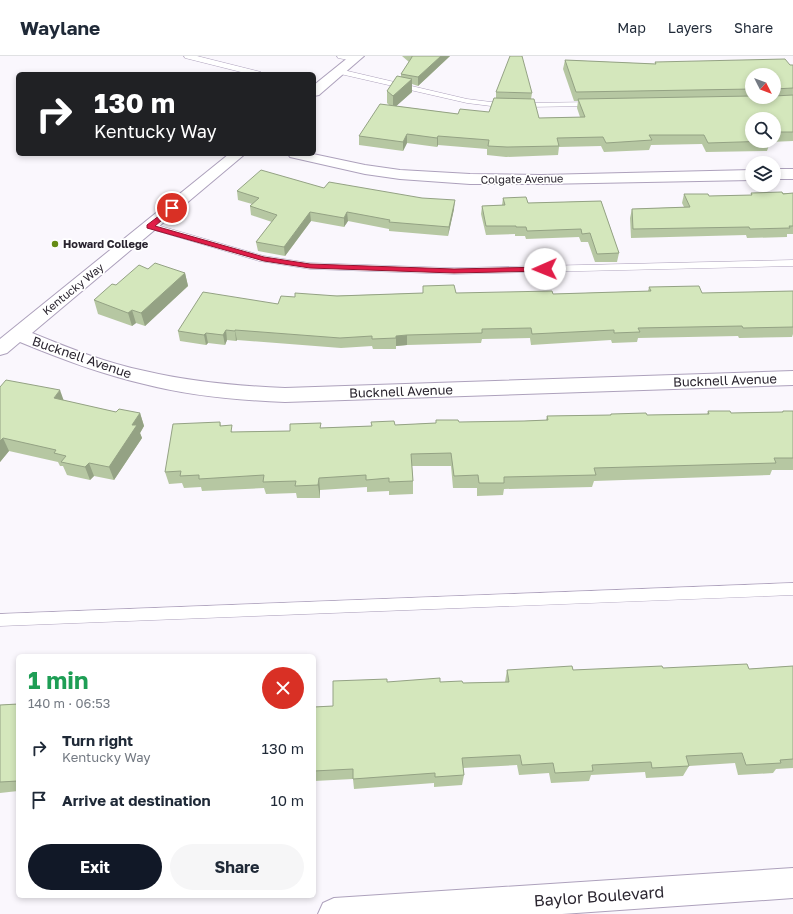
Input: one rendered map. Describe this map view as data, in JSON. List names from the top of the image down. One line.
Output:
{"streets":{"street":["Colgate Avenue","Kentucky Way","Bucknell Avenue","Baylor Boulevard"]},"crossings":[["Kentucky Way","Bucknell Avenue"]],"places":["Howard College"],"north":"bottom right","page":{"header":"Waylane","nav":["Map","Layers","Share"],"turn":["130 m","Kentucky Way"],"heading":["1 min","140 m · 06:53"],"list":[{"name":"Turn right","note":"Kentucky Way","value":"130 m"},{"name":"Arrive at destination","value":"10 m"}],"buttons":["Exit","Share"]}}
